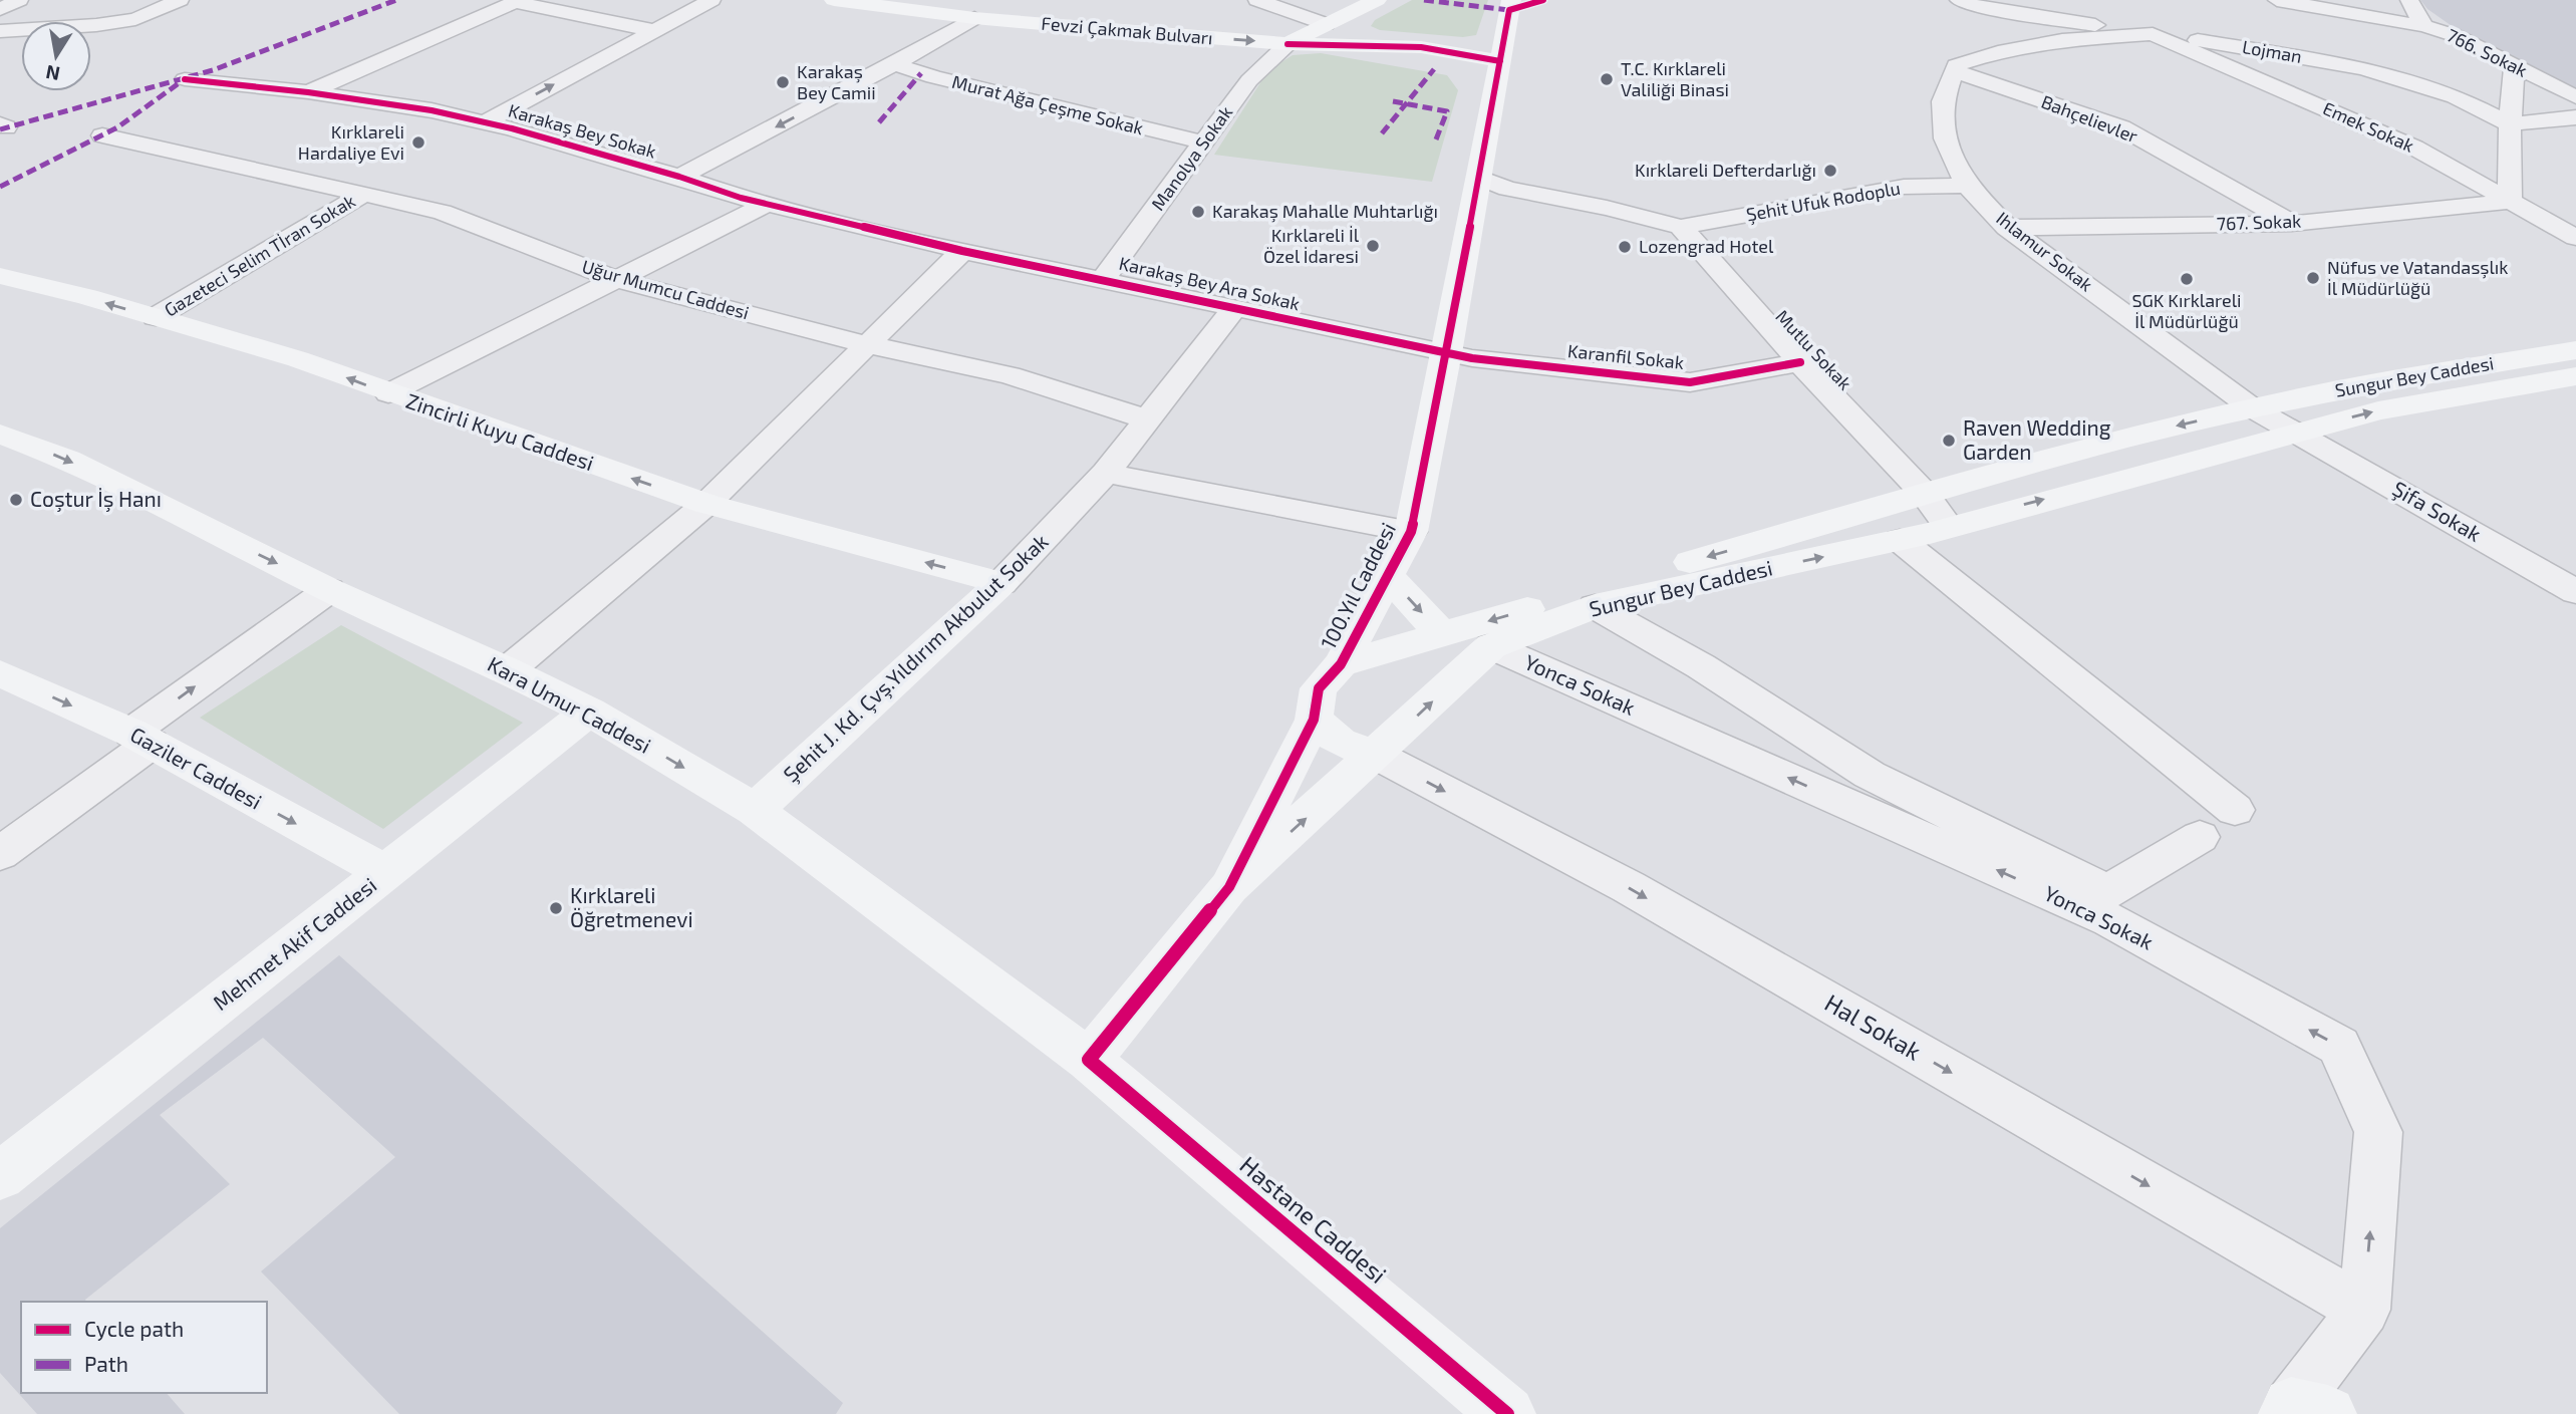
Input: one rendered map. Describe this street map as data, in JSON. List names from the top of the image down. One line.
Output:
{"streets":{"street":["Fevzi Çakmak Bulvarı","Lojman","766. Sokak","Murat Ağa Çeşme Sokak","Bahçelievler","Emek Sokak","Karakaş Bey Sokak","Manolya Sokak","Şehit Ufuk Rodoplu","767. Sokak","Ihlamur Sokak","Gazeteci Selim Tİran Sokak","Karakaş Bey Ara Sokak","Uğur Mumcu Caddesi","Mutlu Sokak","Karanfil Sokak","Sungur Bey Caddesi","Zincirli Kuyu Caddesi","Şifa Sokak","100.Yıl Caddesi","Şehit J. Kd. Çvş.Yıldırım Akbulut Sokak","Yonca Sokak","Kara Umur Caddesi","Gaziler Caddesi","Mehmet Akif Caddesi","Hal Sokak","Hastane Caddesi"]},"crossings":[["Fevzi Çakmak Bulvarı","Manolya Sokak"],["Fevzi Çakmak Bulvarı","100.Yıl Caddesi"],["Lojman","Emek Sokak"],["Murat Ağa Çeşme Sokak","Manolya Sokak"],["Bahçelievler","767. Sokak"],["Bahçelievler","Ihlamur Sokak"],["Emek Sokak","767. Sokak"],["Karakaş Bey Sokak","Karakaş Bey Ara Sokak"],["Manolya Sokak","Karakaş Bey Ara Sokak"],["Şehit Ufuk Rodoplu","Ihlamur Sokak"],["Şehit Ufuk Rodoplu","Mutlu Sokak"],["767. Sokak","Ihlamur Sokak"],["Ihlamur Sokak","Sungur Bey Caddesi"],["Gazeteci Selim Tİran Sokak","Uğur Mumcu Caddesi"],["Gazeteci Selim Tİran Sokak","Zincirli Kuyu Caddesi"],["Karakaş Bey Ara Sokak","Karanfil Sokak"],["Karakaş Bey Ara Sokak","100.Yıl Caddesi"],["Karakaş Bey Ara Sokak","Şehit J. Kd. Çvş.Yıldırım Akbulut Sokak"],["Uğur Mumcu Caddesi","Şehit J. Kd. Çvş.Yıldırım Akbulut Sokak"],["Mutlu Sokak","Karanfil Sokak"],["Mutlu Sokak","Sungur Bey Caddesi"],["Karanfil Sokak","100.Yıl Caddesi"],["Sungur Bey Caddesi","Şifa Sokak"],["Sungur Bey Caddesi","100.Yıl Caddesi"],["Sungur Bey Caddesi","Yonca Sokak"],["Sungur Bey Caddesi","Hal Sokak"],["Zincirli Kuyu Caddesi","Şehit J. Kd. Çvş.Yıldırım Akbulut Sokak"],["100.Yıl Caddesi","Kara Umur Caddesi"],["100.Yıl Caddesi","Hal Sokak"],["100.Yıl Caddesi","Hastane Caddesi"],["Şehit J. Kd. Çvş.Yıldırım Akbulut Sokak","Kara Umur Caddesi"],["Yonca Sokak","Hal Sokak"],["Kara Umur Caddesi","Mehmet Akif Caddesi"],["Kara Umur Caddesi","Hastane Caddesi"],["Gaziler Caddesi","Mehmet Akif Caddesi"]],"one_way":["Fevzi Çakmak Bulvarı","Zincirli Kuyu Caddesi","Kara Umur Caddesi","Gaziler Caddesi"],"places":["T.C. Kırklareli Valiliği Binasi","Karakaş Bey Camii","Kırklareli Hardaliye Evi","Kırklareli Defterdarlığı","Karakaş Mahalle Muhtarlığı","Kırklareli İl Özel İdaresi","Lozengrad Hotel","Nüfus ve Vatandasşlık İl Müdürlüğü","SGK Kırklareli İl Müdürlüğü","Raven Wedding Garden","Coştur İş Hanı","Kırklareli Öğretmenevi"],"legend":["Cycle path","Path"],"north":"bottom"}
